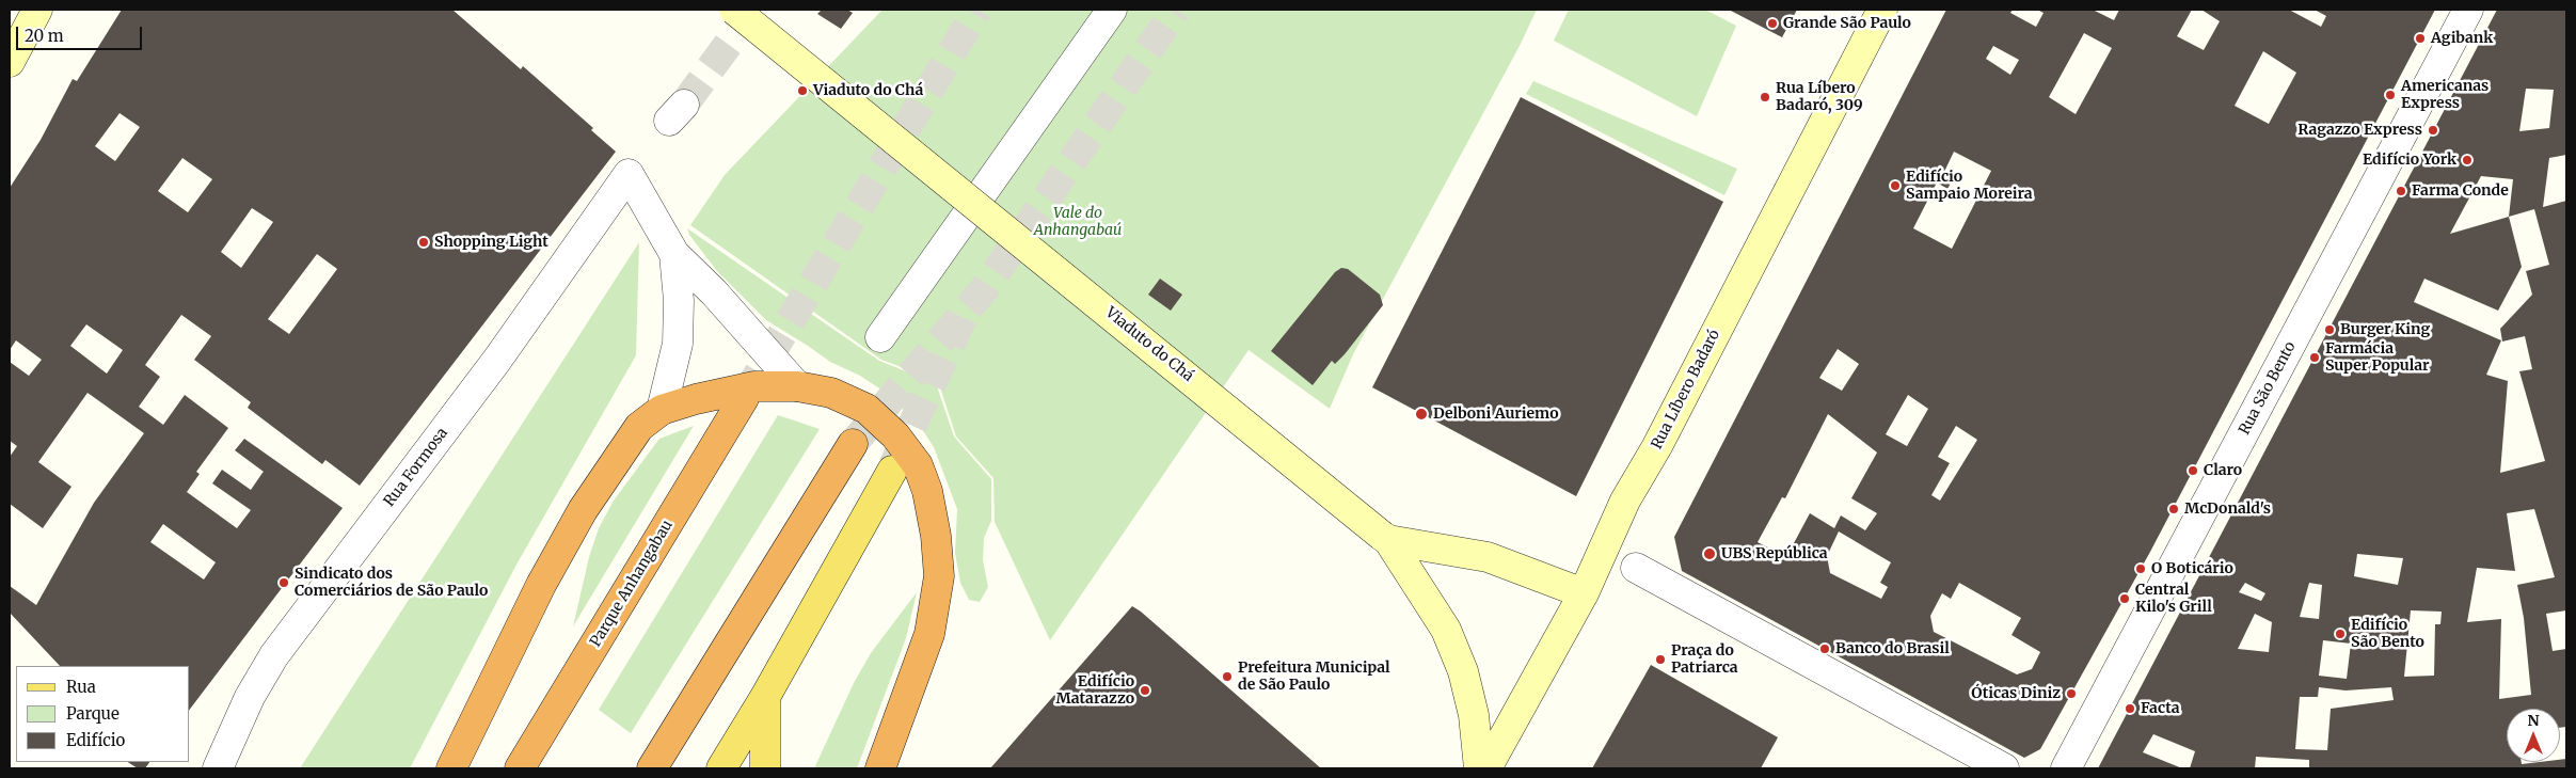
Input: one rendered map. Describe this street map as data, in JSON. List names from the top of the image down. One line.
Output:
{"streets":{"highway":["Parque Anhangabau"],"main road":["Viaduto do Chá","Rua Líbero Badaró"],"street":["Rua São Bento","Rua Formosa"]},"crossings":[["Viaduto do Chá","Rua Líbero Badaró"]],"parks":["Vale do Anhangabaú"],"places":["Grande São Paulo","Agibank","Viaduto do Chá","Americanas Express","Rua Líbero Badaró, 309","Ragazzo Express","Edifício York","Edifício Sampaio Moreira","Farma Conde","Shopping Light","Burger King","Farmácia Super Popular","Delboni Auriemo","Claro","McDonald's","UBS República","O Boticário","Sindicato dos Comerciários de São Paulo","Central Kilo's Grill","Edifício São Bento","Banco do Brasil","Praça do Patriarca","Prefeitura Municipal de São Paulo","Edifício Matarazzo","Óticas Diniz","Facta"],"legend":["Rua","Parque","Edifício"],"scale_bar":"20 m","north":"top"}
